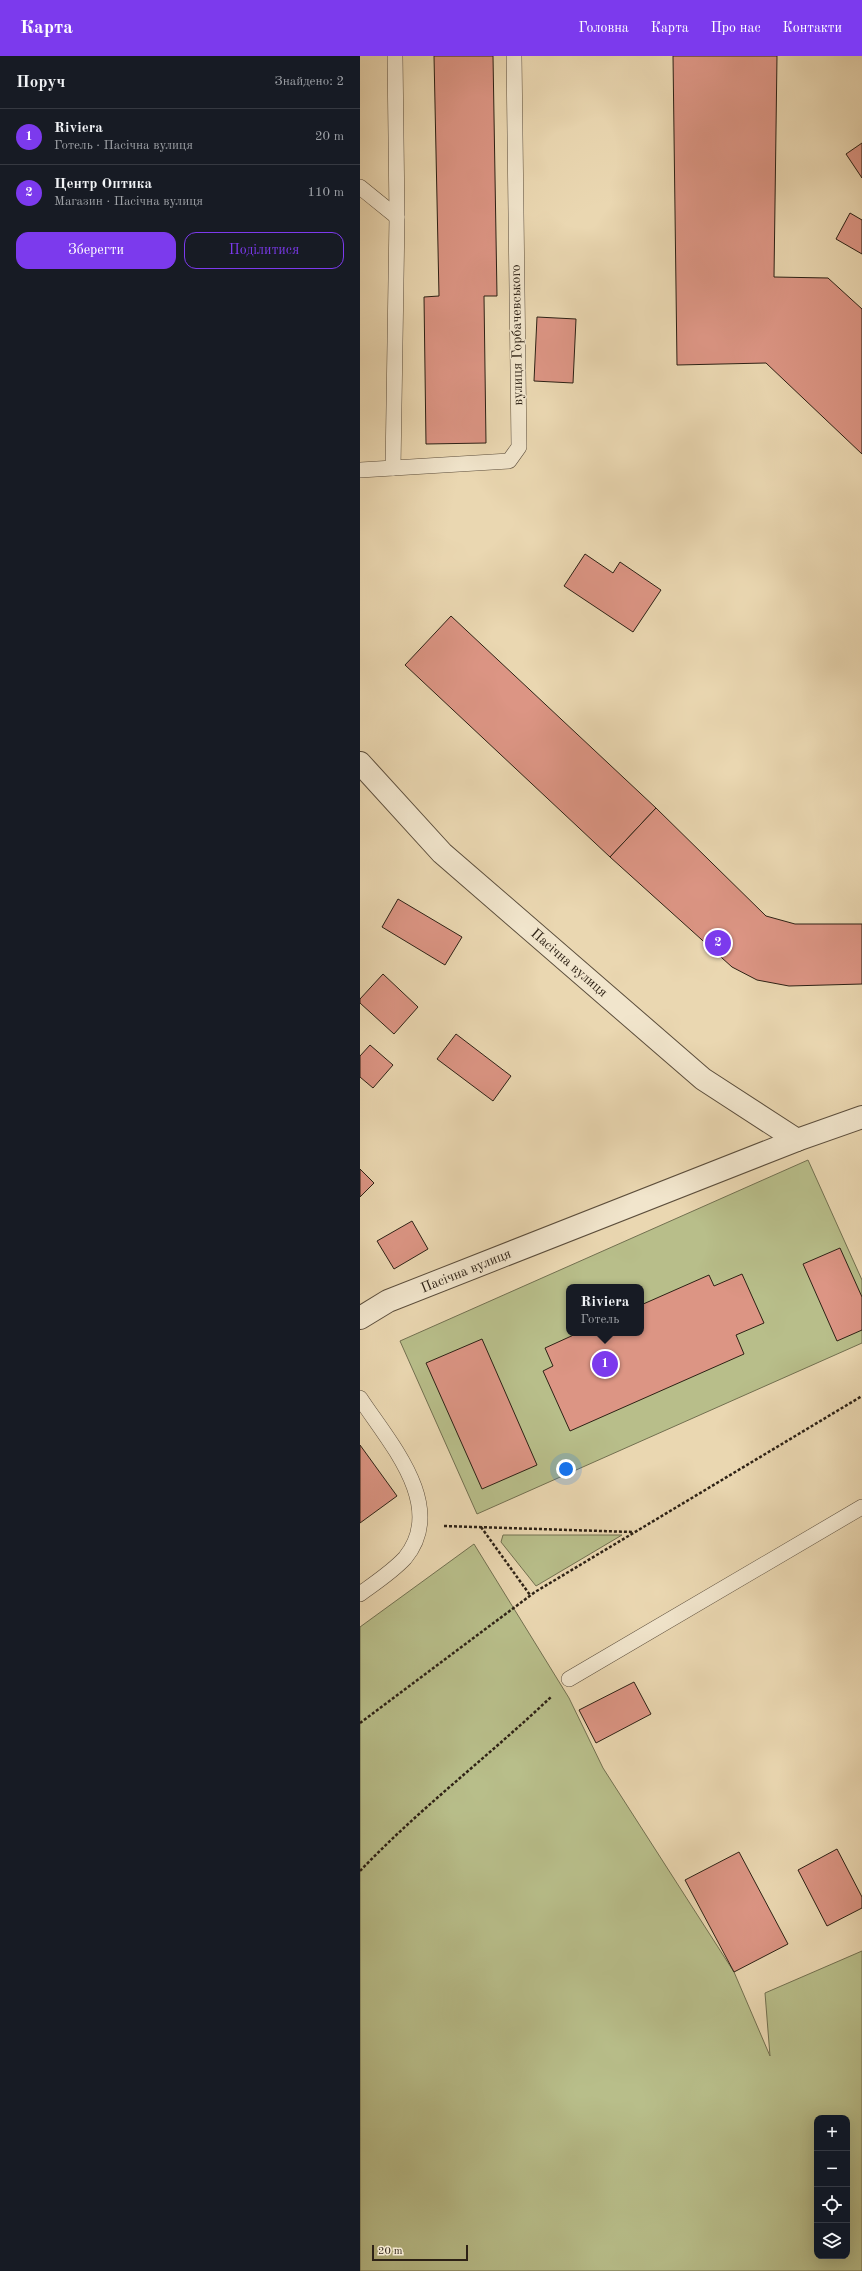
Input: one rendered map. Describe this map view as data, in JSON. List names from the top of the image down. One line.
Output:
{"streets":{"street":["Пасічна вулиця"],"lane":["вулиця Горбачевського"]},"scale_bar":"20 m","page":{"header":"Карта","nav":["Головна","Карта","Про нас","Контакти"],"heading":["Поруч","Знайдено: 2"],"list":[{"mark":"1","name":"Riviera","note":"Готель · Пасічна вулиця","value":"20 m"},{"mark":"2","name":"Центр Оптика","note":"Магазин · Пасічна вулиця","value":"110 m"}],"buttons":["Зберегти","Поділитися"],"pins":["2","1"],"popup":["Riviera","Готель"],"map_buttons":["+","−"],"scale":"20 m"}}
